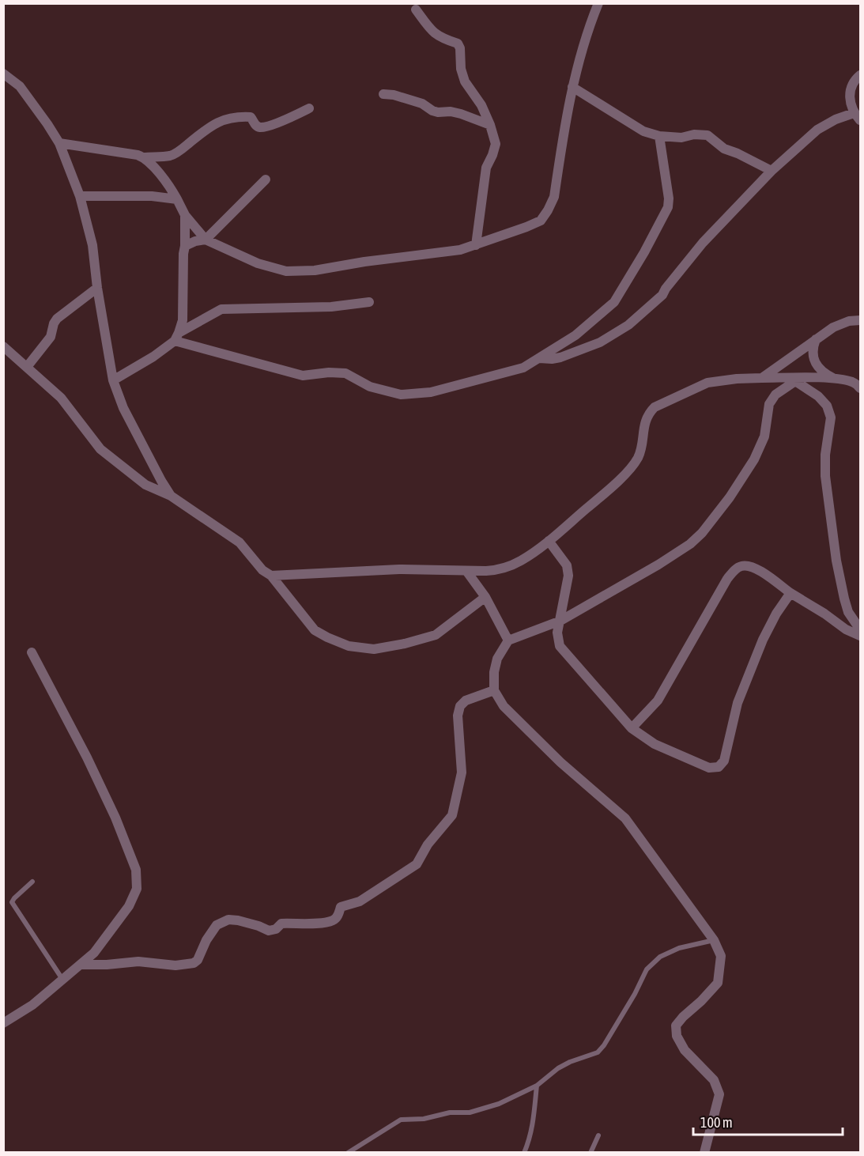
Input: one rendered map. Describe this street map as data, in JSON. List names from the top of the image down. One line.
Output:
{"scale_bar":"100 m"}
